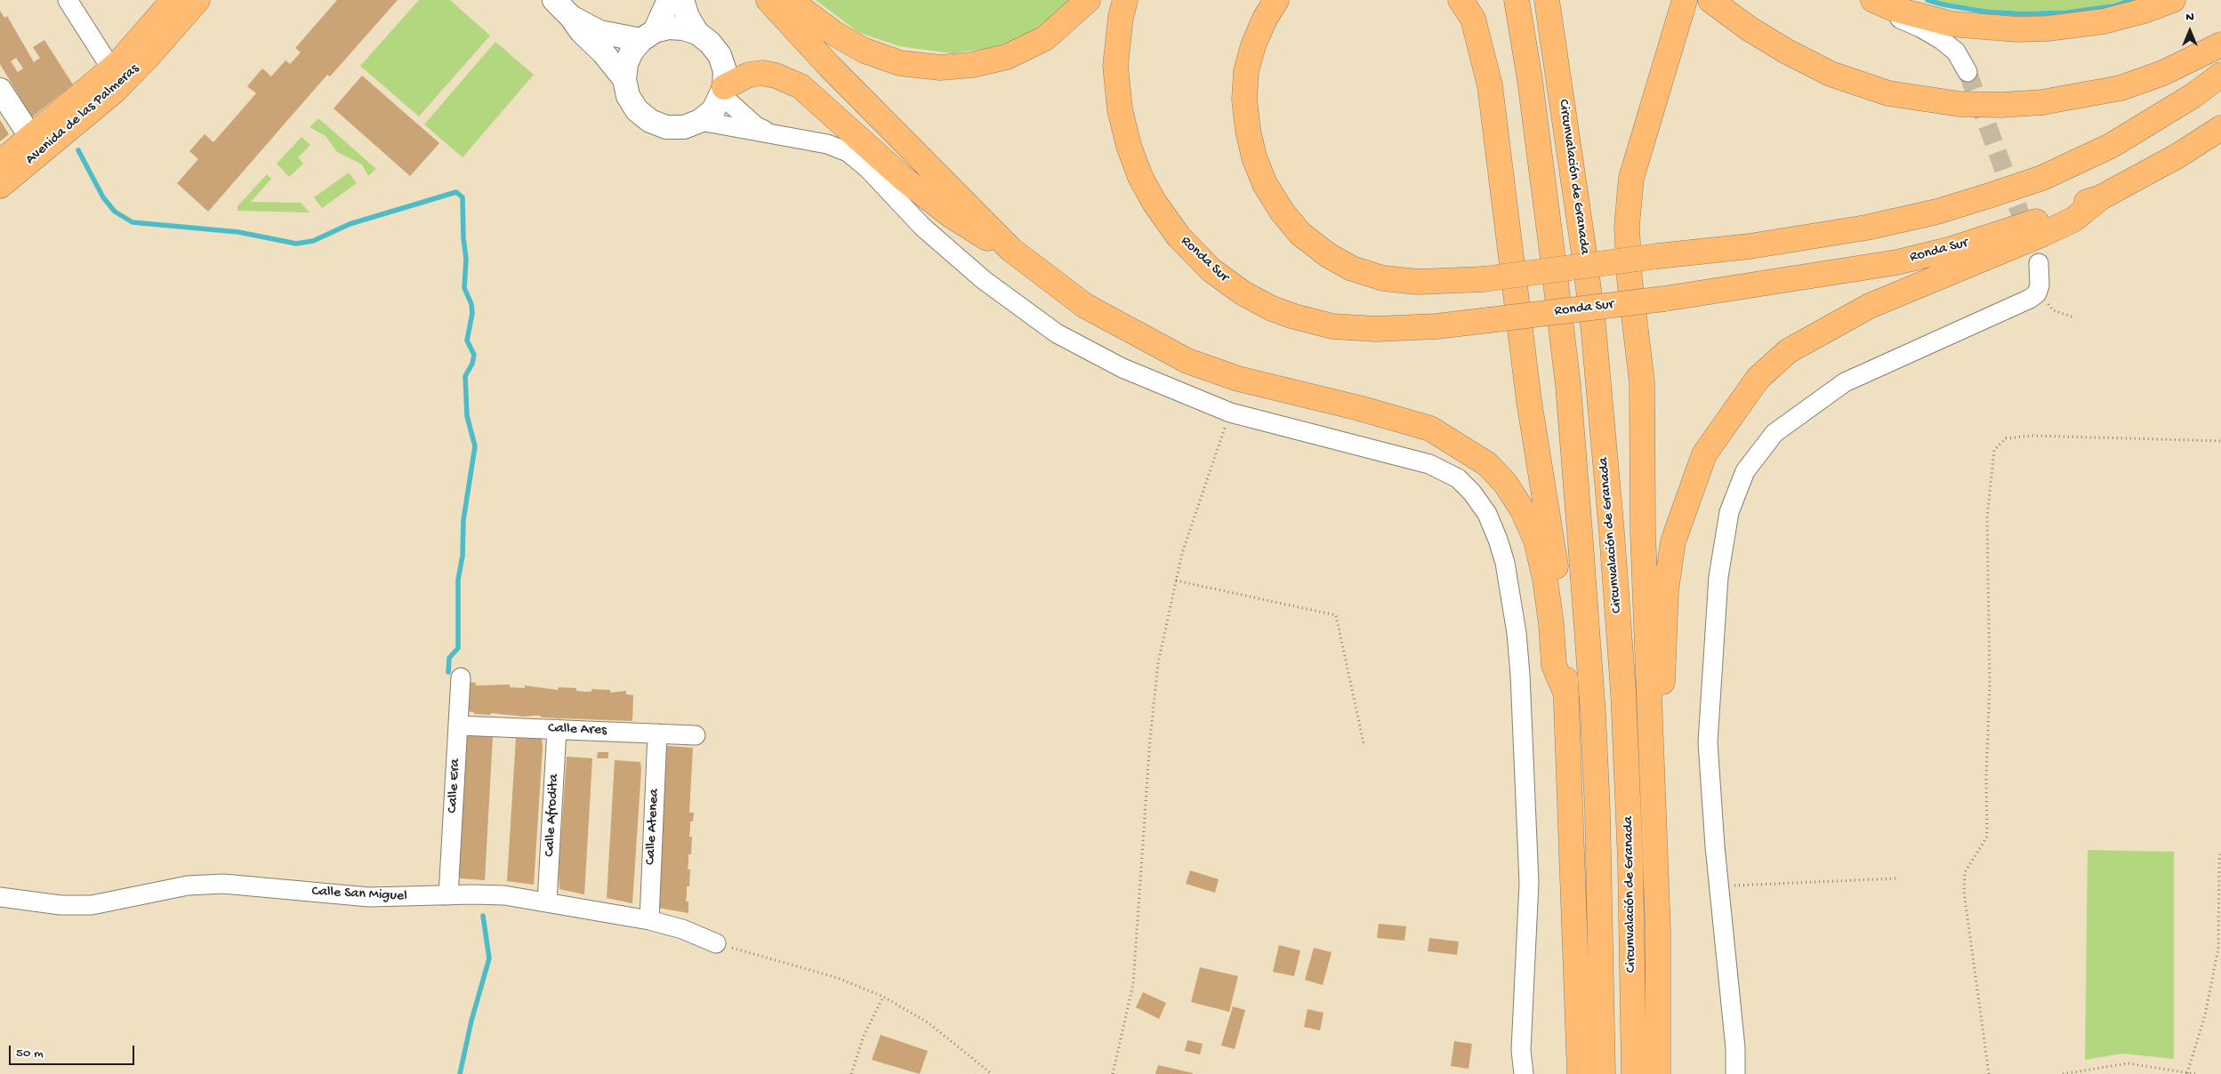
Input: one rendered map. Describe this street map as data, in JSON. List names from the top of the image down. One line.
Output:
{"streets":{"main road":["Avenida de las Palmeras","Circunvalación de Granada","Ronda Sur"],"street":["Calle Ares","Calle Era","Calle Afrodita","Calle Atenea","Calle San Miguel"]},"crossings":[["Calle Ares","Calle Era"],["Calle Ares","Calle Afrodita"],["Calle Ares","Calle Atenea"],["Calle Era","Calle San Miguel"],["Calle Afrodita","Calle San Miguel"],["Calle Atenea","Calle San Miguel"]],"scale_bar":"50 m","north":"top"}
